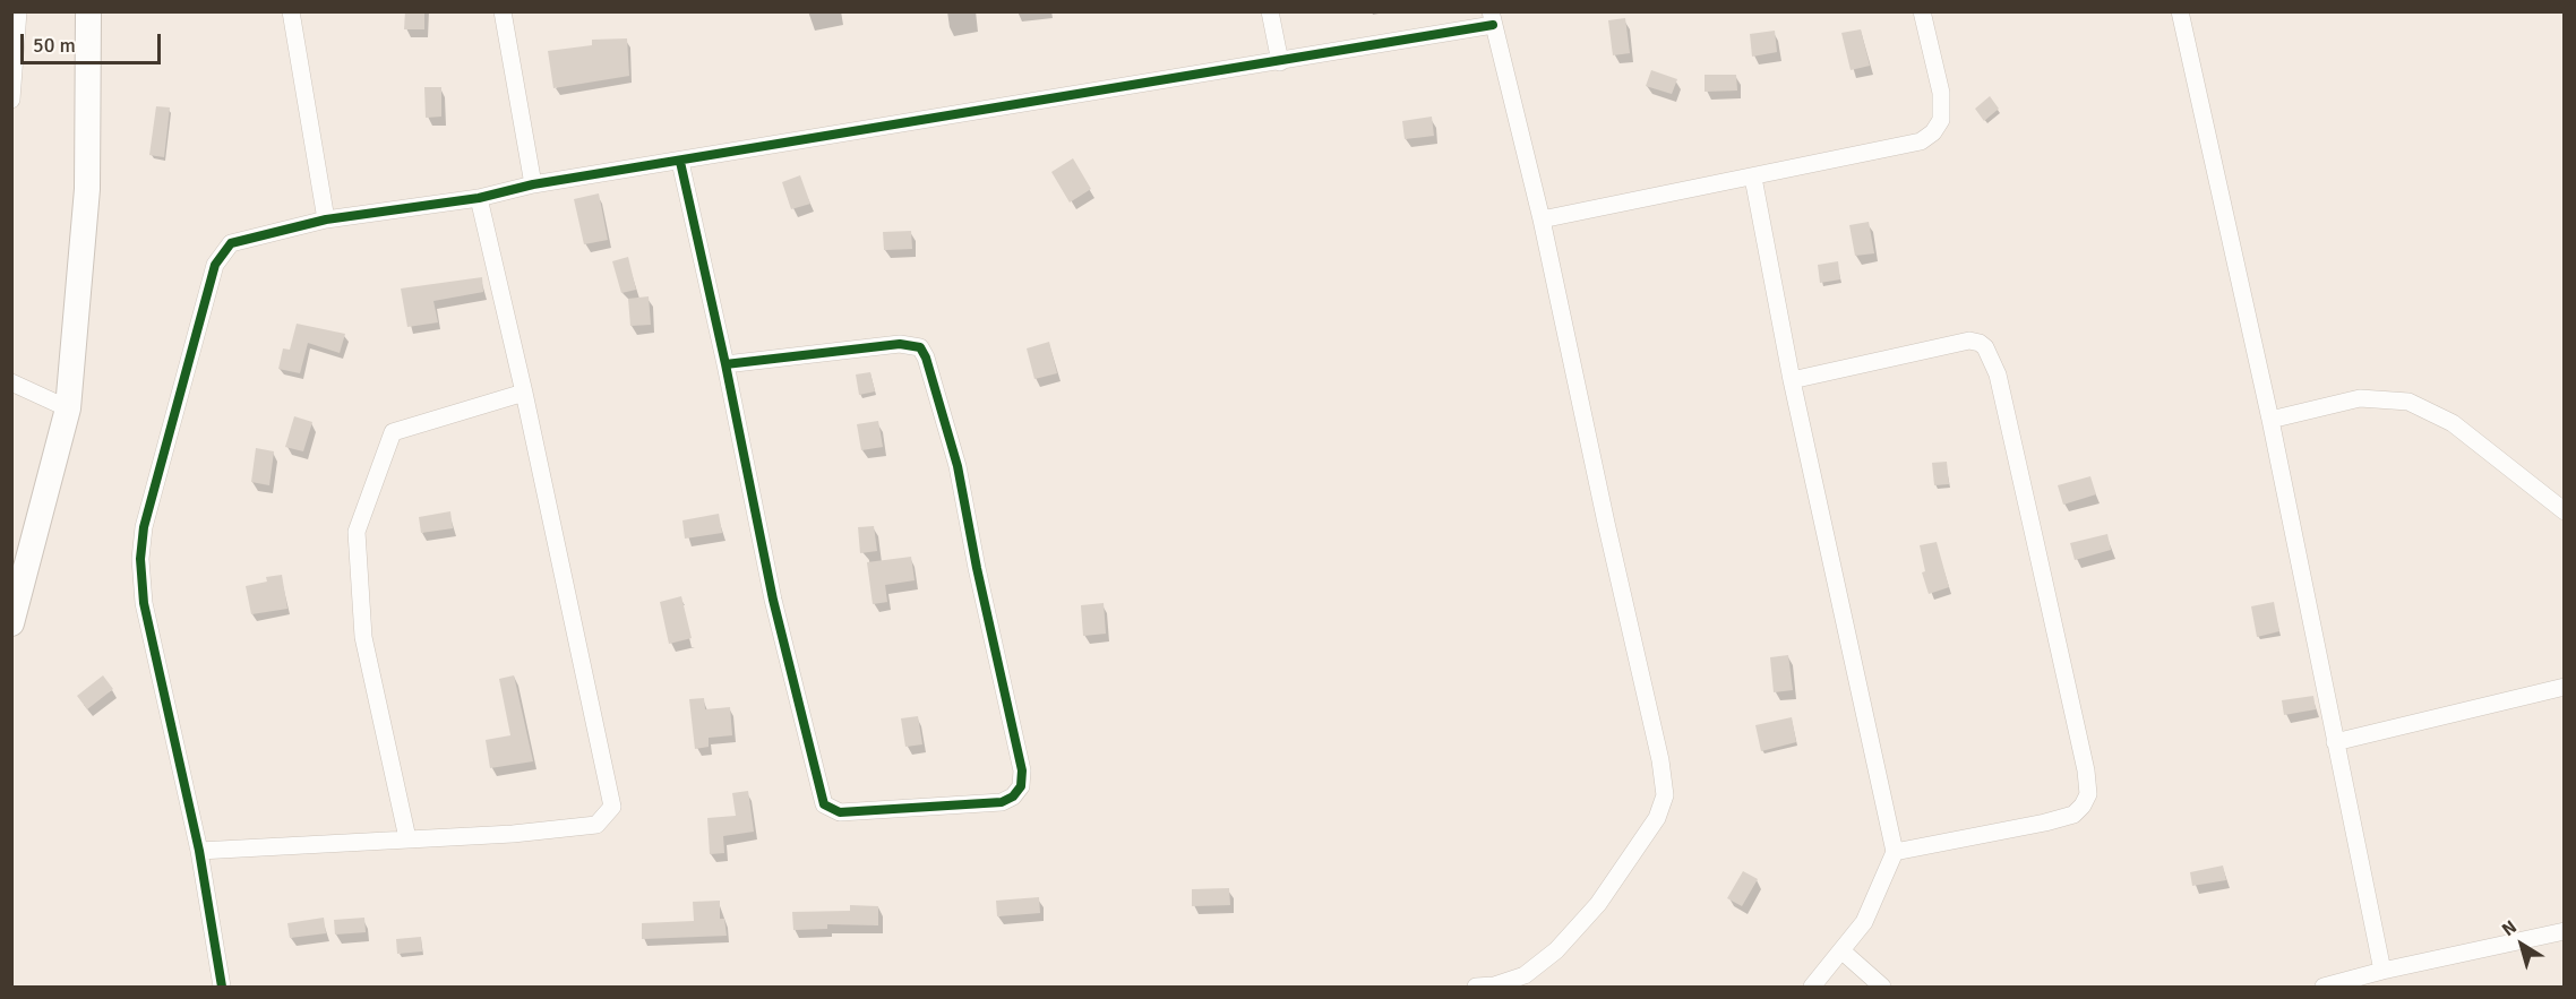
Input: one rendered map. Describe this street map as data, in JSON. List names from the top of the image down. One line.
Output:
{"scale_bar":"50 m","north":"top left"}
